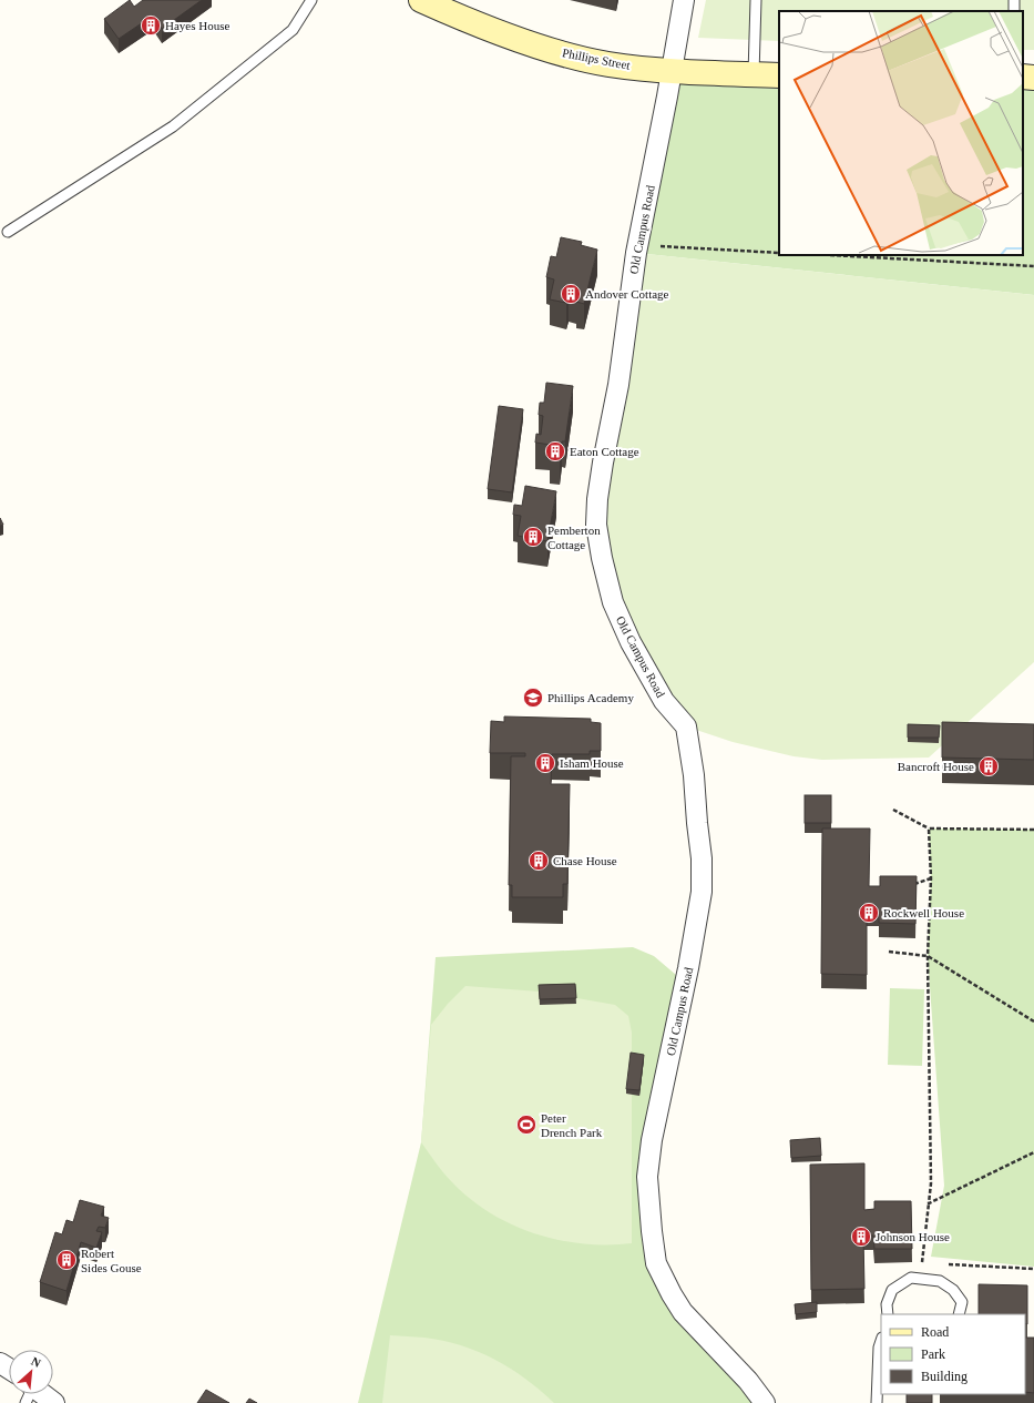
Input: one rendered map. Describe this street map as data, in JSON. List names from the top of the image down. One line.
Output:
{"streets":{"street":["Phillips Street","Old Campus Road"]},"crossings":[["Phillips Street","Old Campus Road"]],"places":{"building":["Hayes House","Andover Cottage","Eaton Cottage","Pemberton Cottage","Isham House","Bancroft House","Chase House","Rockwell House","Johnson House","Robert Sides Gouse"],"school or university":["Phillips Academy"],"sports":["Peter Drench Park"]},"legend":["Road","Park","Building"],"north":"top right"}
